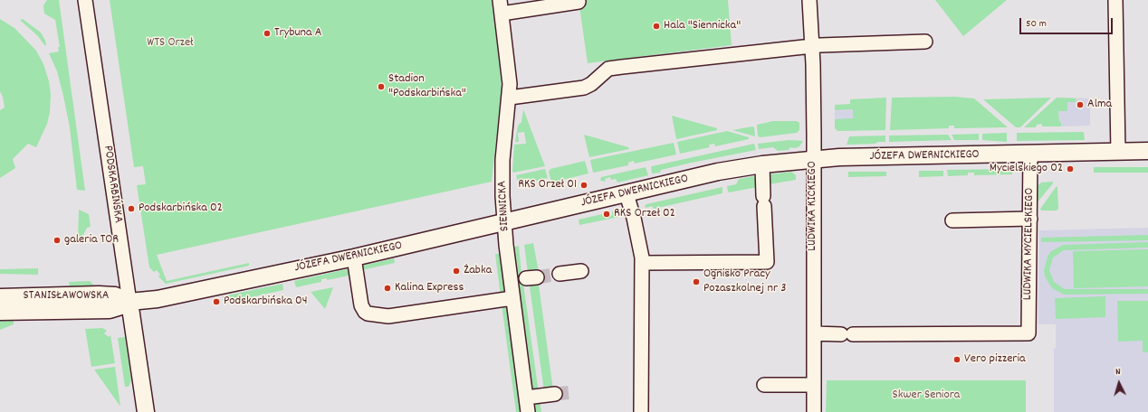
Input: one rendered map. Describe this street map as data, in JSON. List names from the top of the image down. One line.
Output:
{"streets":{"street":["JÓZEFA DWERNICKIEGO","PODSKARBIŃSKA","SIENNICKA","LUDWIKA KICKIEGO","LUDWIKA MYCIELSKIEGO","STANISŁAWOWSKA"]},"crossings":[["JÓZEFA DWERNICKIEGO","PODSKARBIŃSKA"],["JÓZEFA DWERNICKIEGO","SIENNICKA"],["JÓZEFA DWERNICKIEGO","LUDWIKA KICKIEGO"],["JÓZEFA DWERNICKIEGO","LUDWIKA MYCIELSKIEGO"],["JÓZEFA DWERNICKIEGO","STANISŁAWOWSKA"],["PODSKARBIŃSKA","STANISŁAWOWSKA"],["LUDWIKA KICKIEGO","LUDWIKA MYCIELSKIEGO"]],"parks":["WTS Orzeł","Skwer Seniora"],"places":["Hala \"Siennicka\"","Trybuna A","Stadion \"Podskarbińska\"","Alma","Mycielskiego 02","RKS Orzeł 01","Podskarbińska 02","RKS Orzeł 02","galeria TOR","Żabka","Ognisko Pracy Pozaszkolnej nr 3","Kalina Express","Podskarbińska 04","Vero pizzeria"],"scale_bar":"50 m","north":"top"}
